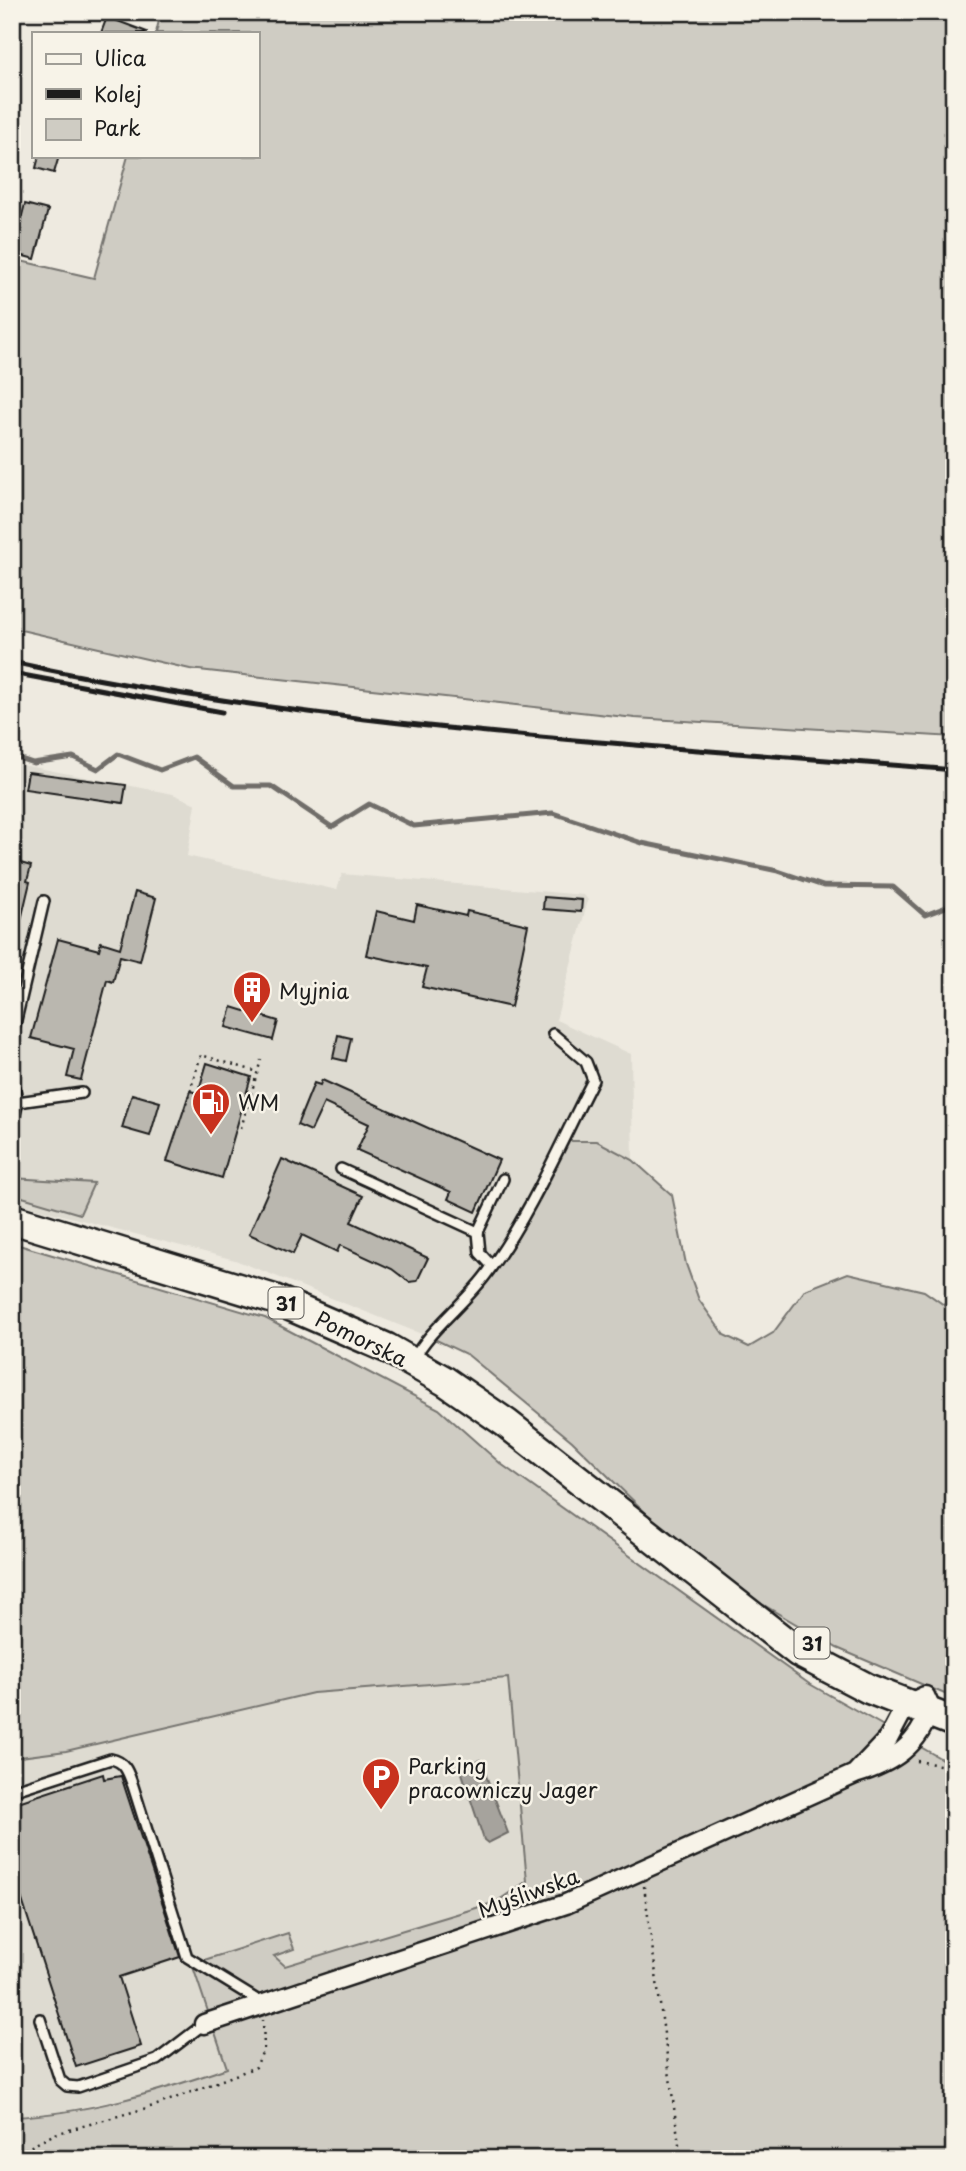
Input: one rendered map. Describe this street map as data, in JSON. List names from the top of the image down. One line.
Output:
{"streets":{"main road":["31","Pomorska"],"street":["Myśliwska"]},"crossings":[["Pomorska","Myśliwska"]],"places":{"building":["Myjnia"],"fuel station":["WM"],"parking":["Parking pracowniczy Jager"]},"legend":["Ulica","Kolej","Park"]}
